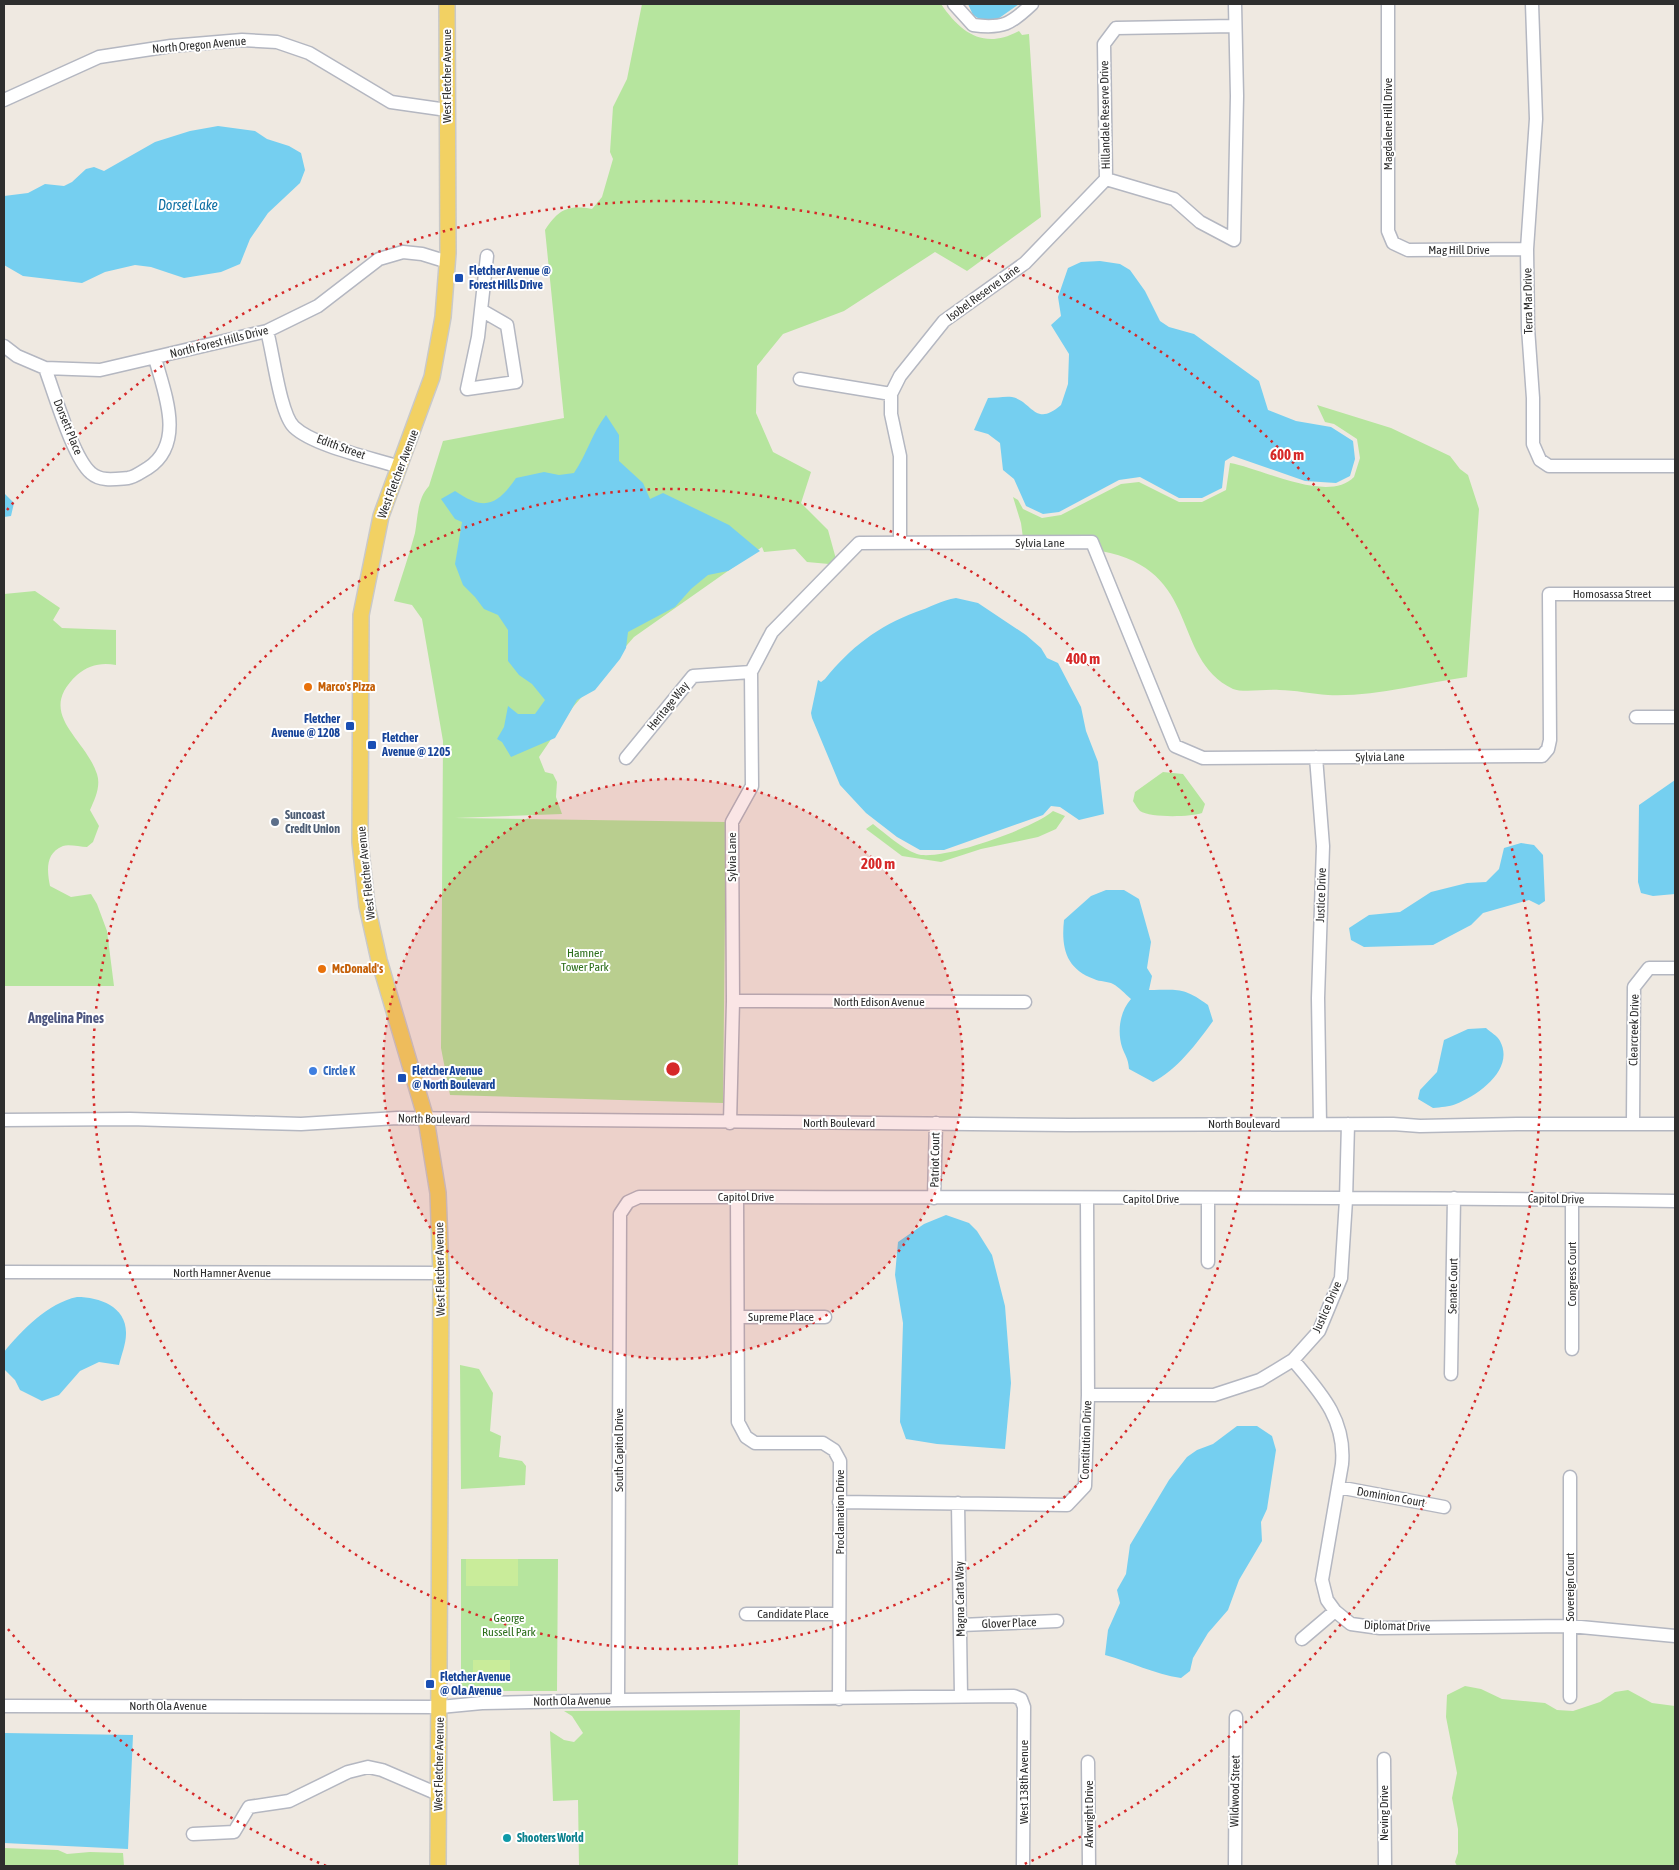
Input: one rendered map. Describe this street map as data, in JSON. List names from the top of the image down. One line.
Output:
{"streets":{"main road":["West Fletcher Avenue"],"street":["North Oregon Avenue","Hillandale Reserve Drive","Magdalene Hill Drive","Mag Hill Drive","Isobel Reserve Lane","Terra Mar Drive","North Forest Hills Drive","Dorsett Place","Edith Street","Sylvia Lane","Homosassa Street","Heritage Way","Justice Drive","North Edison Avenue","Clearcreek Drive","North Boulevard","Patriot Court","Capitol Drive","North Hamner Avenue","Congress Court","Senate Court","Supreme Place","Constitution Drive","South Capitol Drive","Dominion Court","Proclamation Drive","Sovereign Court","Magna Carta Way","Candidate Place","Glover Place","Diplomat Drive","North Ola Avenue","West 138th Avenue","Wildwood Street","Neving Drive","Arkwright Drive"]},"crossings":[["North Oregon Avenue","West Fletcher Avenue"],["West Fletcher Avenue","North Forest Hills Drive"],["West Fletcher Avenue","Edith Street"],["West Fletcher Avenue","North Boulevard"],["West Fletcher Avenue","North Hamner Avenue"],["West Fletcher Avenue","North Ola Avenue"],["Hillandale Reserve Drive","Isobel Reserve Lane"],["Magdalene Hill Drive","Mag Hill Drive"],["Mag Hill Drive","Terra Mar Drive"],["North Forest Hills Drive","Dorsett Place"],["North Forest Hills Drive","Edith Street"],["Sylvia Lane","Homosassa Street"],["Sylvia Lane","Heritage Way"],["Sylvia Lane","Justice Drive"],["Sylvia Lane","North Edison Avenue"],["Sylvia Lane","North Boulevard"],["Justice Drive","North Boulevard"],["Justice Drive","Capitol Drive"],["Justice Drive","Constitution Drive"],["Clearcreek Drive","North Boulevard"],["North Boulevard","Patriot Court"],["Patriot Court","Capitol Drive"],["Capitol Drive","Congress Court"],["Capitol Drive","Senate Court"],["Capitol Drive","Constitution Drive"],["Capitol Drive","South Capitol Drive"],["Capitol Drive","Proclamation Drive"],["Supreme Place","Proclamation Drive"],["Constitution Drive","Proclamation Drive"],["Constitution Drive","Magna Carta Way"],["South Capitol Drive","North Ola Avenue"],["Proclamation Drive","Candidate Place"],["Proclamation Drive","North Ola Avenue"],["Sovereign Court","Diplomat Drive"],["Magna Carta Way","Glover Place"],["Magna Carta Way","North Ola Avenue"],["North Ola Avenue","West 138th Avenue"]],"districts":["Angelina Pines"],"water":["Dorset Lake"],"parks":["Hamner Tower Park","George Russell Park"],"places":{"transit":["Fletcher Avenue @ Forest Hills Drive","Fletcher Avenue @ 1208","Fletcher Avenue @ 1205","Fletcher Avenue @ North Boulevard","Fletcher Avenue @ Ola Avenue"],"other":["Marco's Pizza","Suncoast Credit Union","McDonald's","Circle K","Shooters World"]},"rings":["600 m","400 m","200 m"]}
